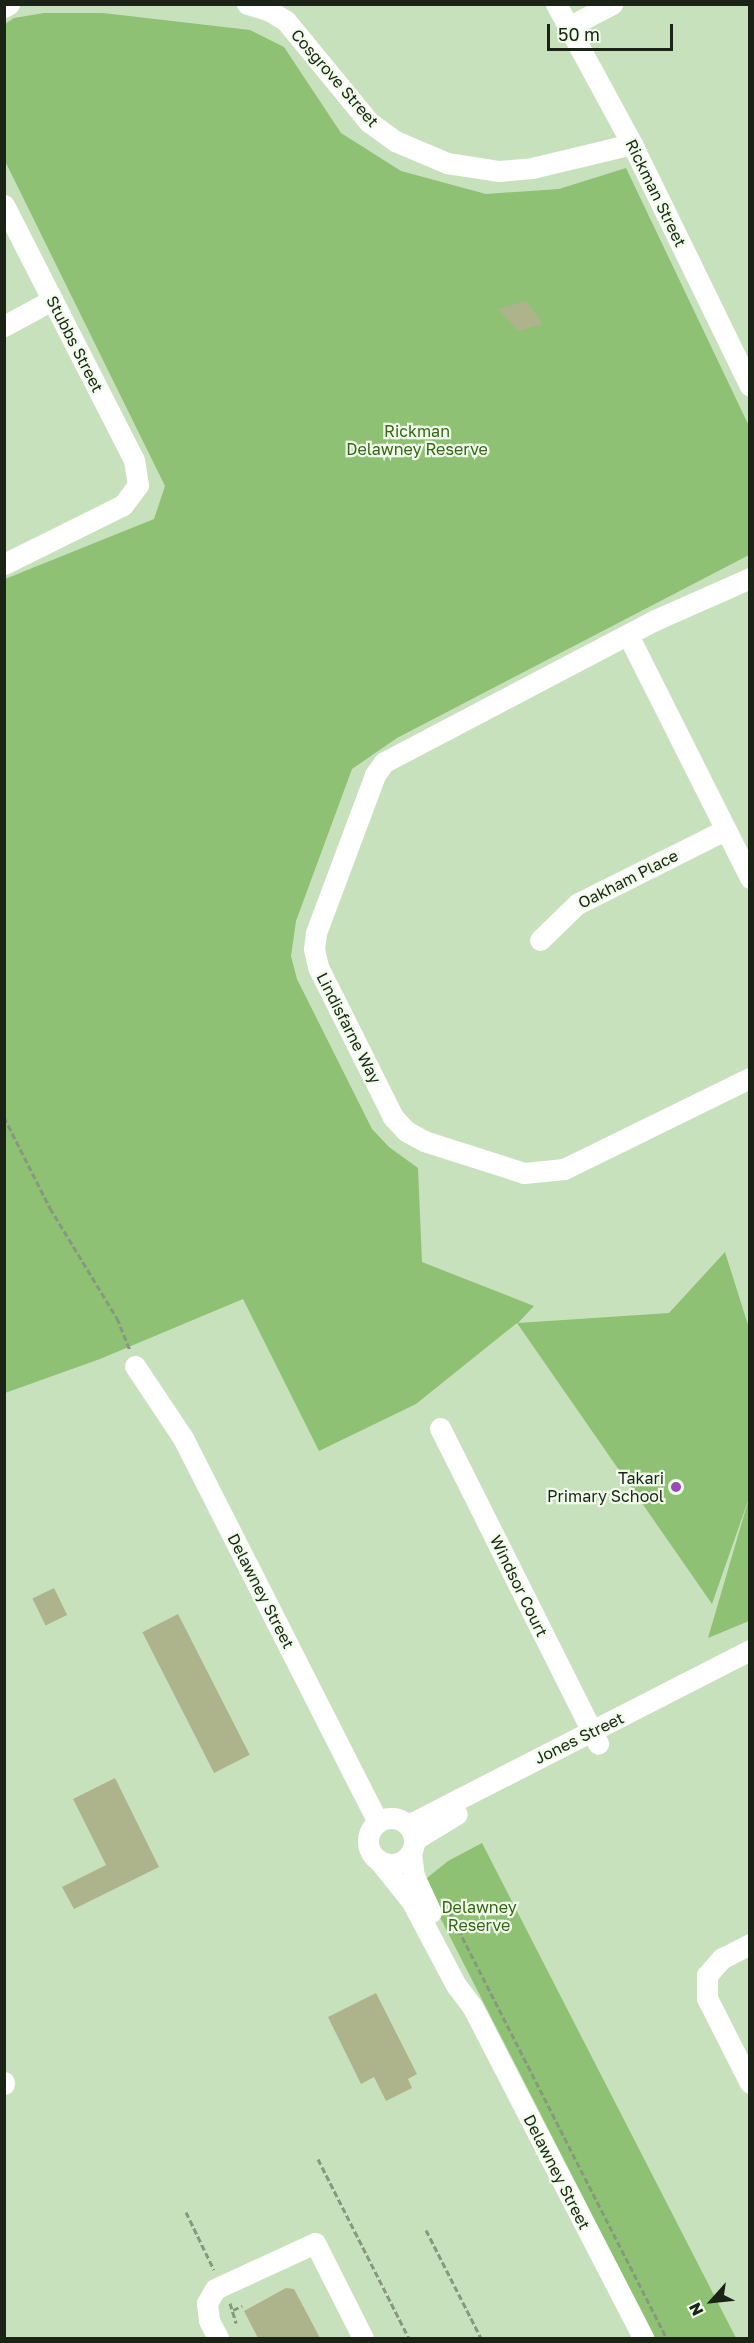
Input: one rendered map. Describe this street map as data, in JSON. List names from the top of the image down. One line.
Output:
{"streets":{"street":["Cosgrove Street","Rickman Street","Stubbs Street","Oakham Place","Lindisfarne Way","Windsor Court","Delawney Street","Jones Street"]},"crossings":[["Cosgrove Street","Rickman Street"],["Windsor Court","Jones Street"],["Delawney Street","Jones Street"]],"parks":["Rickman Delawney Reserve","Delawney Reserve"],"places":["Takari Primary School"],"scale_bar":"50 m","north":"bottom left"}
